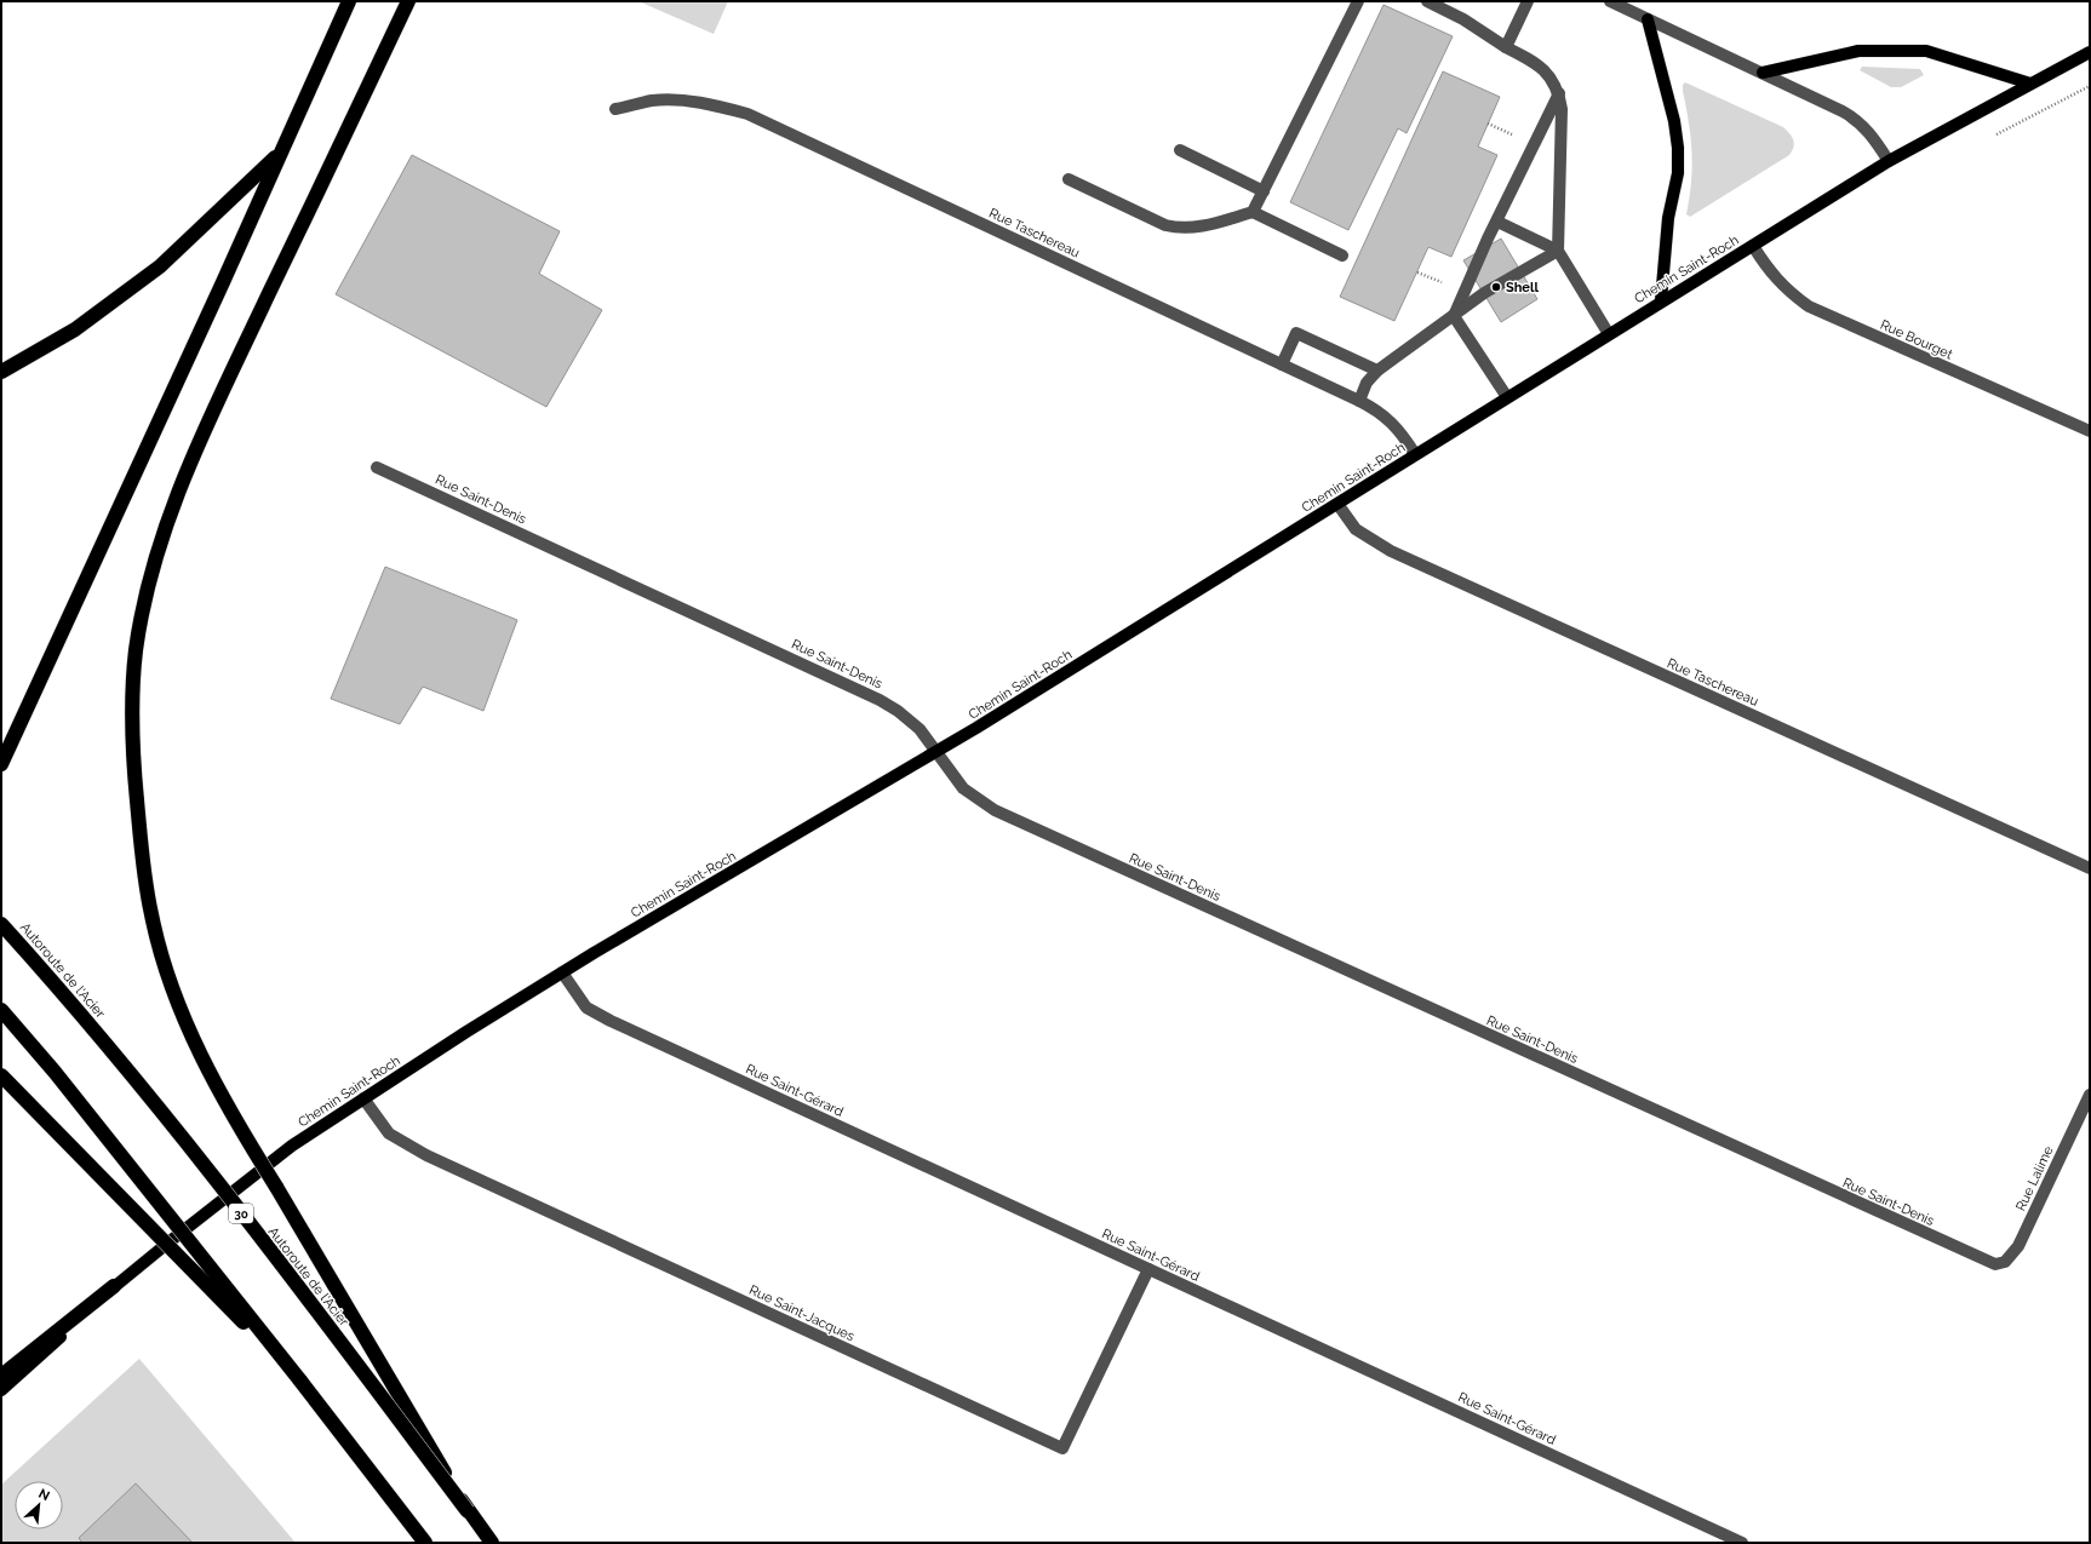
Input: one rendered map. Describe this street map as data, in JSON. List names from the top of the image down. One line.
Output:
{"streets":{"highway":["Autoroute de l'Acier","30"],"main road":["Chemin Saint-Roch"],"street":["Rue Taschereau","Rue Bourget","Rue Saint-Denis","Rue Saint-Gérard","Rue Lalime","Rue Saint-Jacques"]},"crossings":[["Rue Taschereau","Chemin Saint-Roch"],["Chemin Saint-Roch","Rue Bourget"],["Chemin Saint-Roch","Rue Saint-Denis"],["Chemin Saint-Roch","Rue Saint-Gérard"],["Chemin Saint-Roch","Rue Saint-Jacques"],["Rue Saint-Denis","Rue Lalime"],["Rue Saint-Gérard","Rue Saint-Jacques"]],"places":["Shell"],"north":"top right"}
